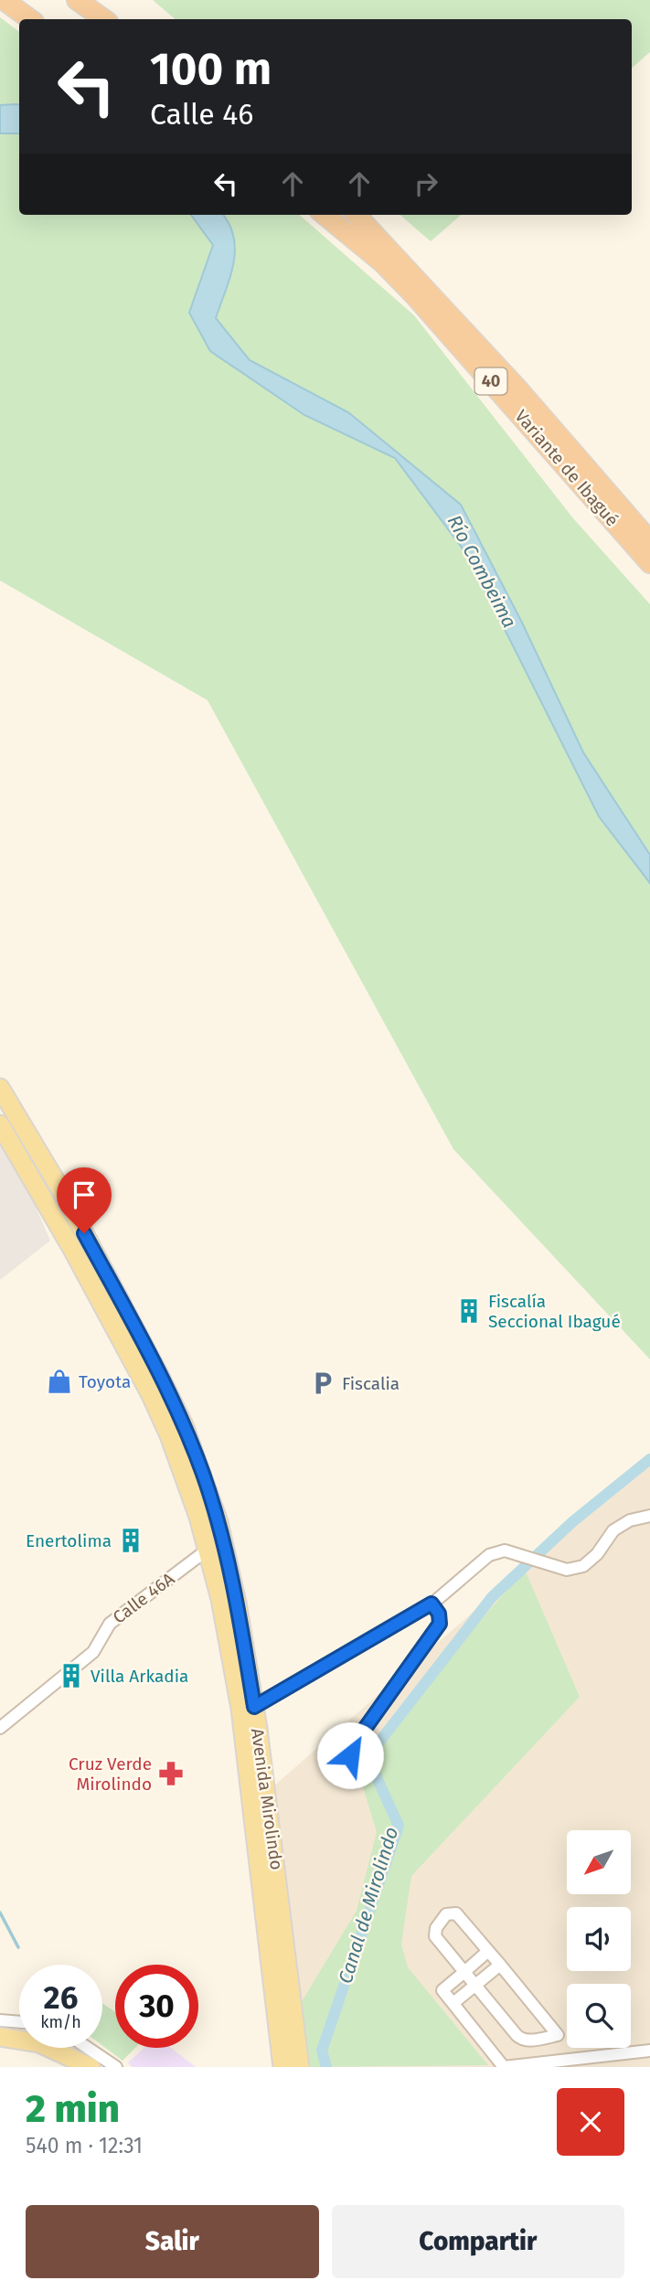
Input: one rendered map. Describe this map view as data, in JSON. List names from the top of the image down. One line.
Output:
{"streets":{"highway":["40","Variante de Ibagué"],"main road":["Avenida Mirolindo"],"street":["Calle 46A"]},"crossings":[["Calle 46A","Avenida Mirolindo"]],"water":["Río Combeima","Canal de Mirolindo"],"places":{"building":["Fiscalía Seccional Ibagué","Enertolima","Villa Arkadia"],"shop":["Toyota"],"parking":["Fiscalia"],"pharmacy":["Cruz Verde Mirolindo"]},"north":"bottom left","page":{"turn":["100 m","Calle 46"],"speed":"26 km/h","limit":"30","heading":["2 min","540 m · 12:31"],"buttons":["Salir","Compartir"]}}
